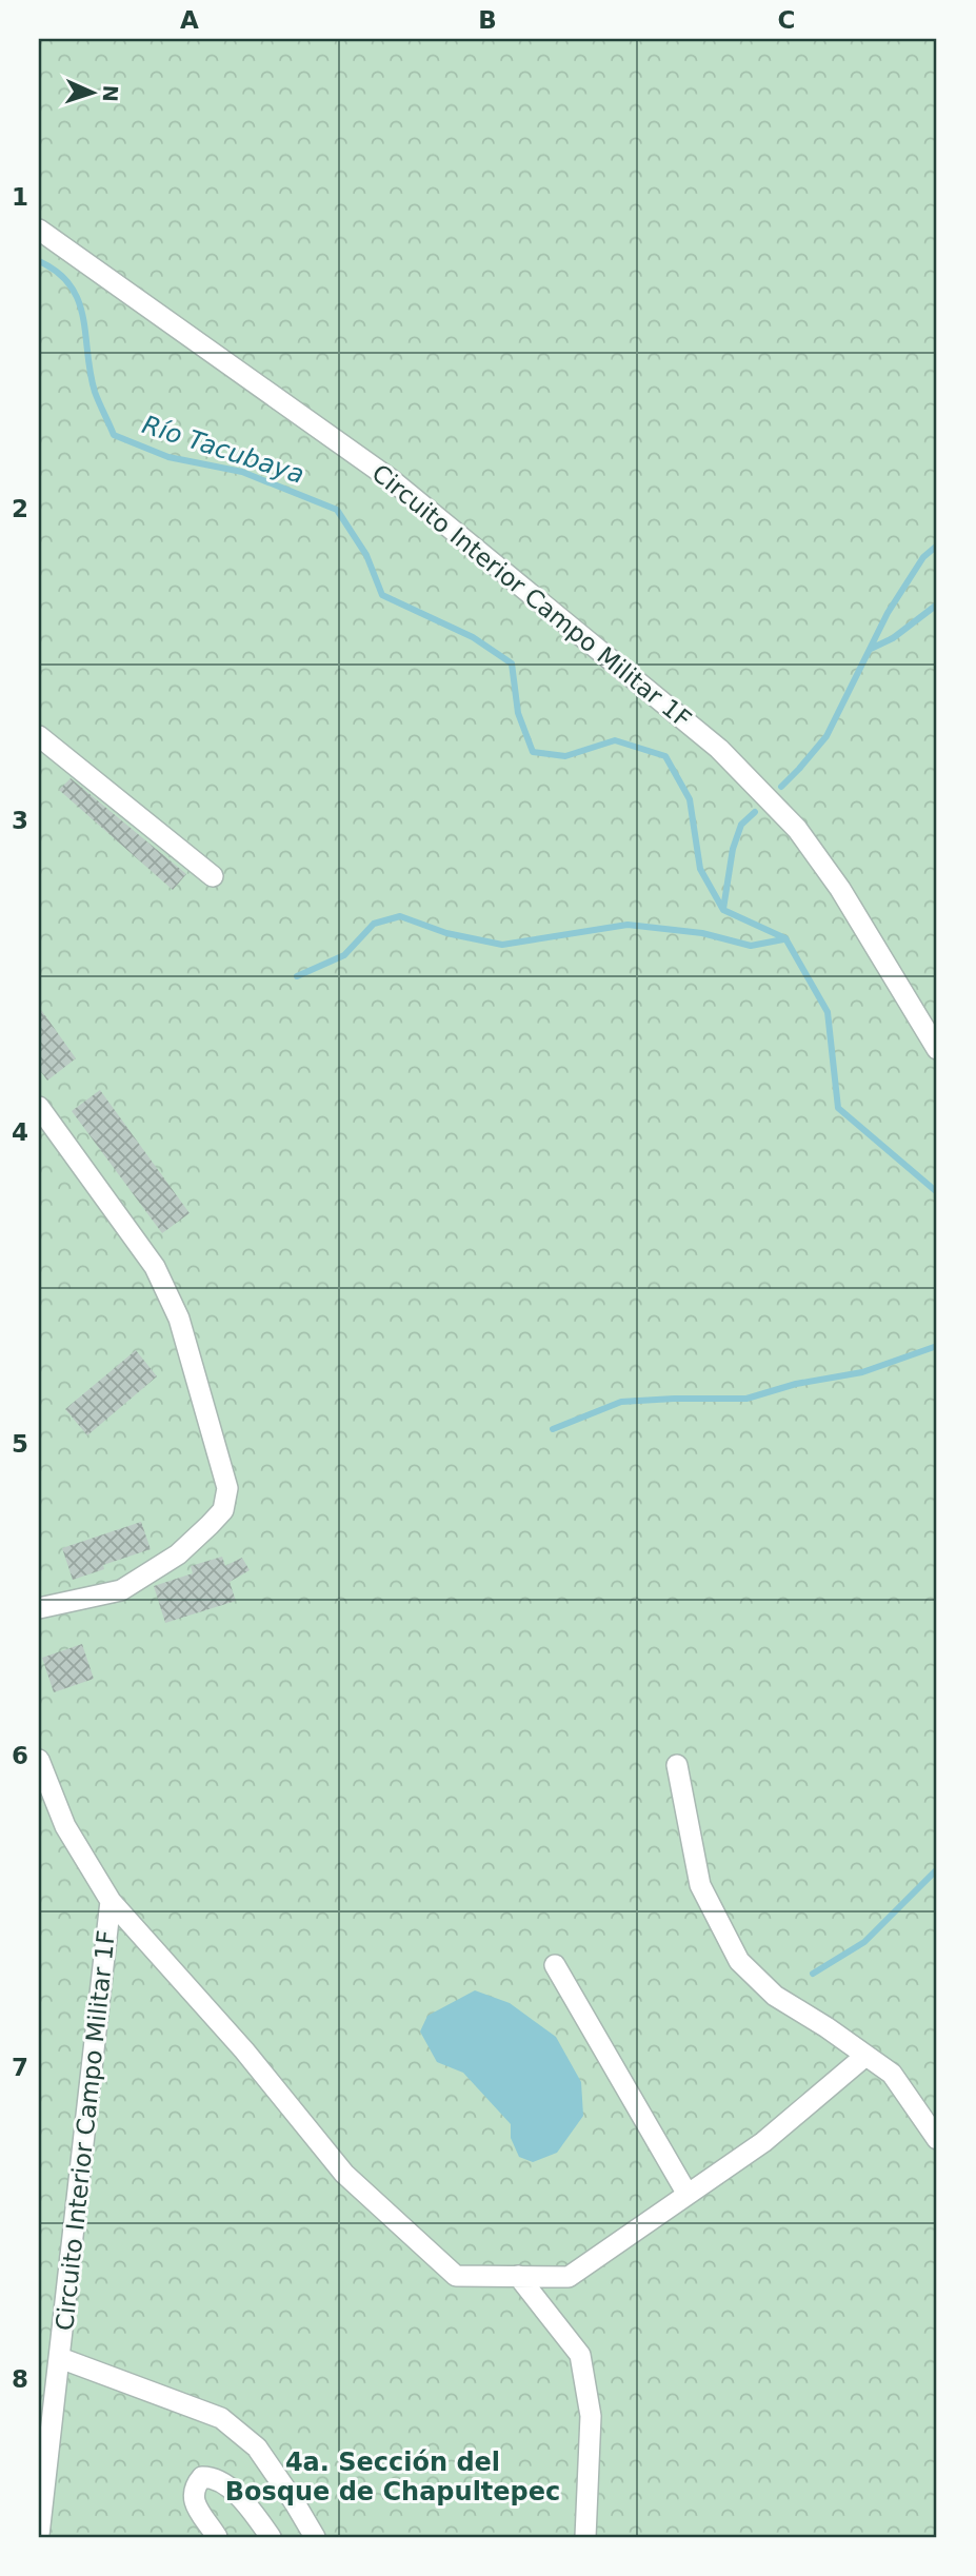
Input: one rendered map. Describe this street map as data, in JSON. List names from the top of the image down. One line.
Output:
{"streets":{"street":["Circuito Interior Campo Militar 1F"]},"districts":["4a. Sección del Bosque de Chapultepec"],"water":["Río Tacubaya"],"north":"right","grid":{"columns":["A","B","C"],"rows":["1","2","3","4","5","6","7","8"]}}
